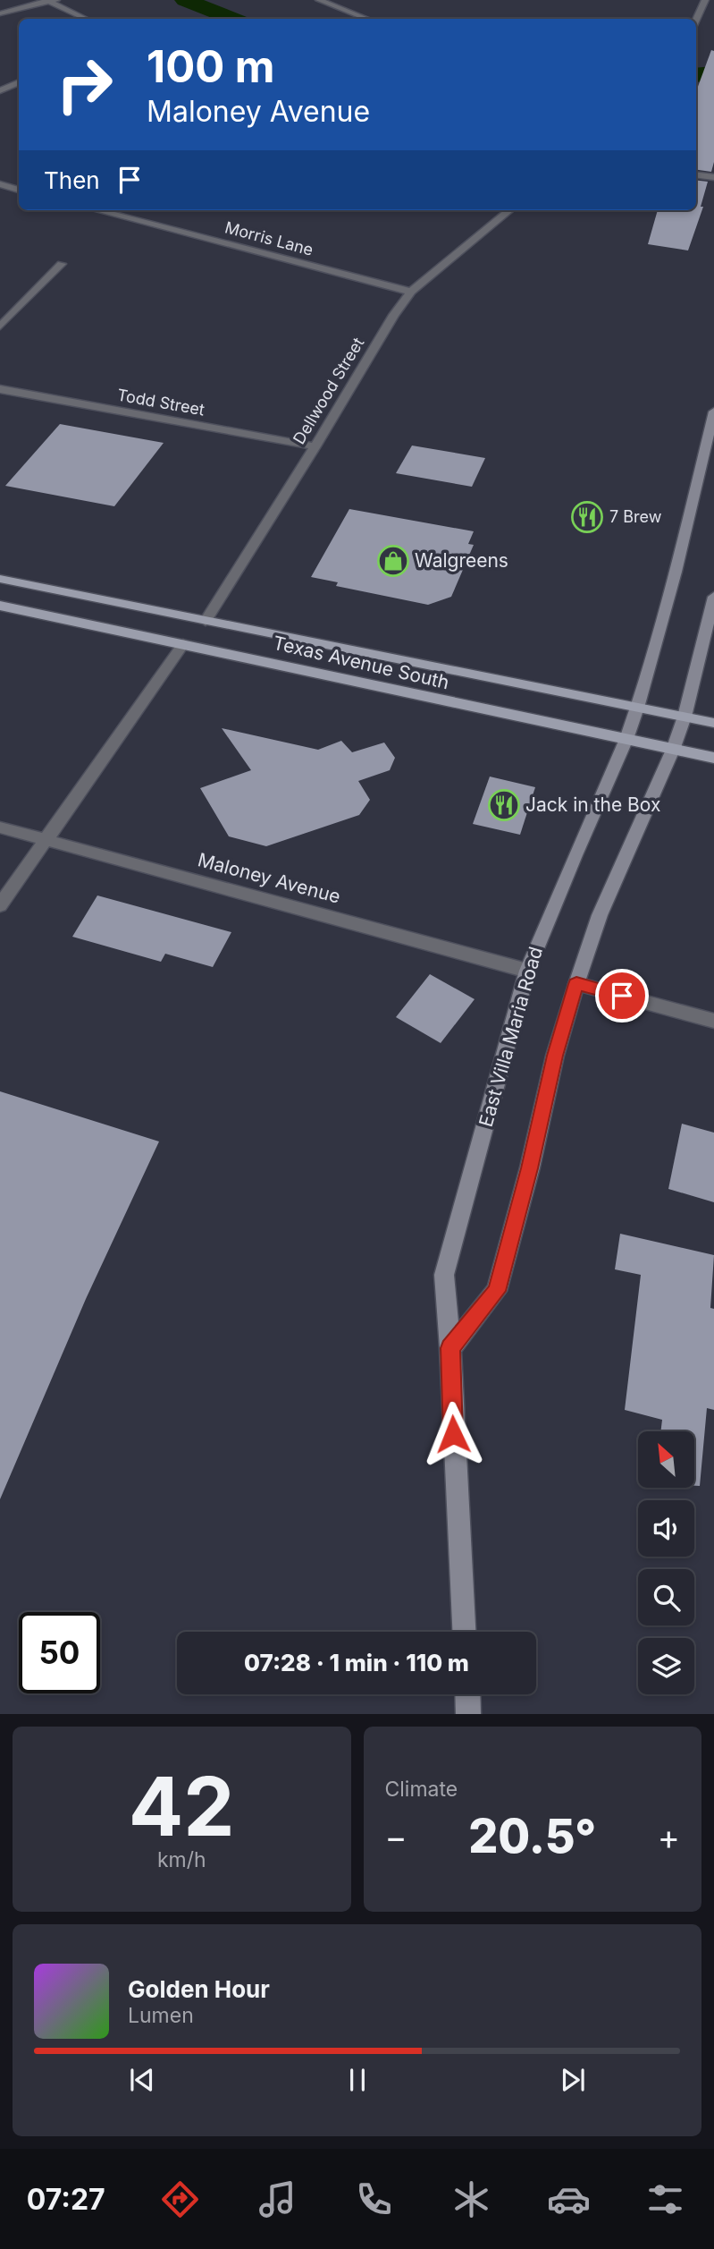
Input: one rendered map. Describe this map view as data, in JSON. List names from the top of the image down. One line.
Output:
{"streets":{"main road":["Texas Avenue South","East Villa Maria Road"],"street":["Morris Lane","Dellwood Street","Todd Street","Maloney Avenue"]},"crossings":[["Morris Lane","Dellwood Street"],["Dellwood Street","Todd Street"],["Dellwood Street","Texas Avenue South"],["Texas Avenue South","East Villa Maria Road"],["Maloney Avenue","East Villa Maria Road"]],"places":{"restaurant":["7 Brew","Jack in the Box"],"shop":["Walgreens"]},"north":"top left","page":{"turn":["100 m","Maloney Avenue"],"then":"Then","limit":"50","trip":"07:28 · 1 min · 110 m","tile":[["42","km/h"],"Climate"],"heat":["−","20.5°","+"],"song":["Golden Hour","Lumen"],"tabs":"07:27"}}
